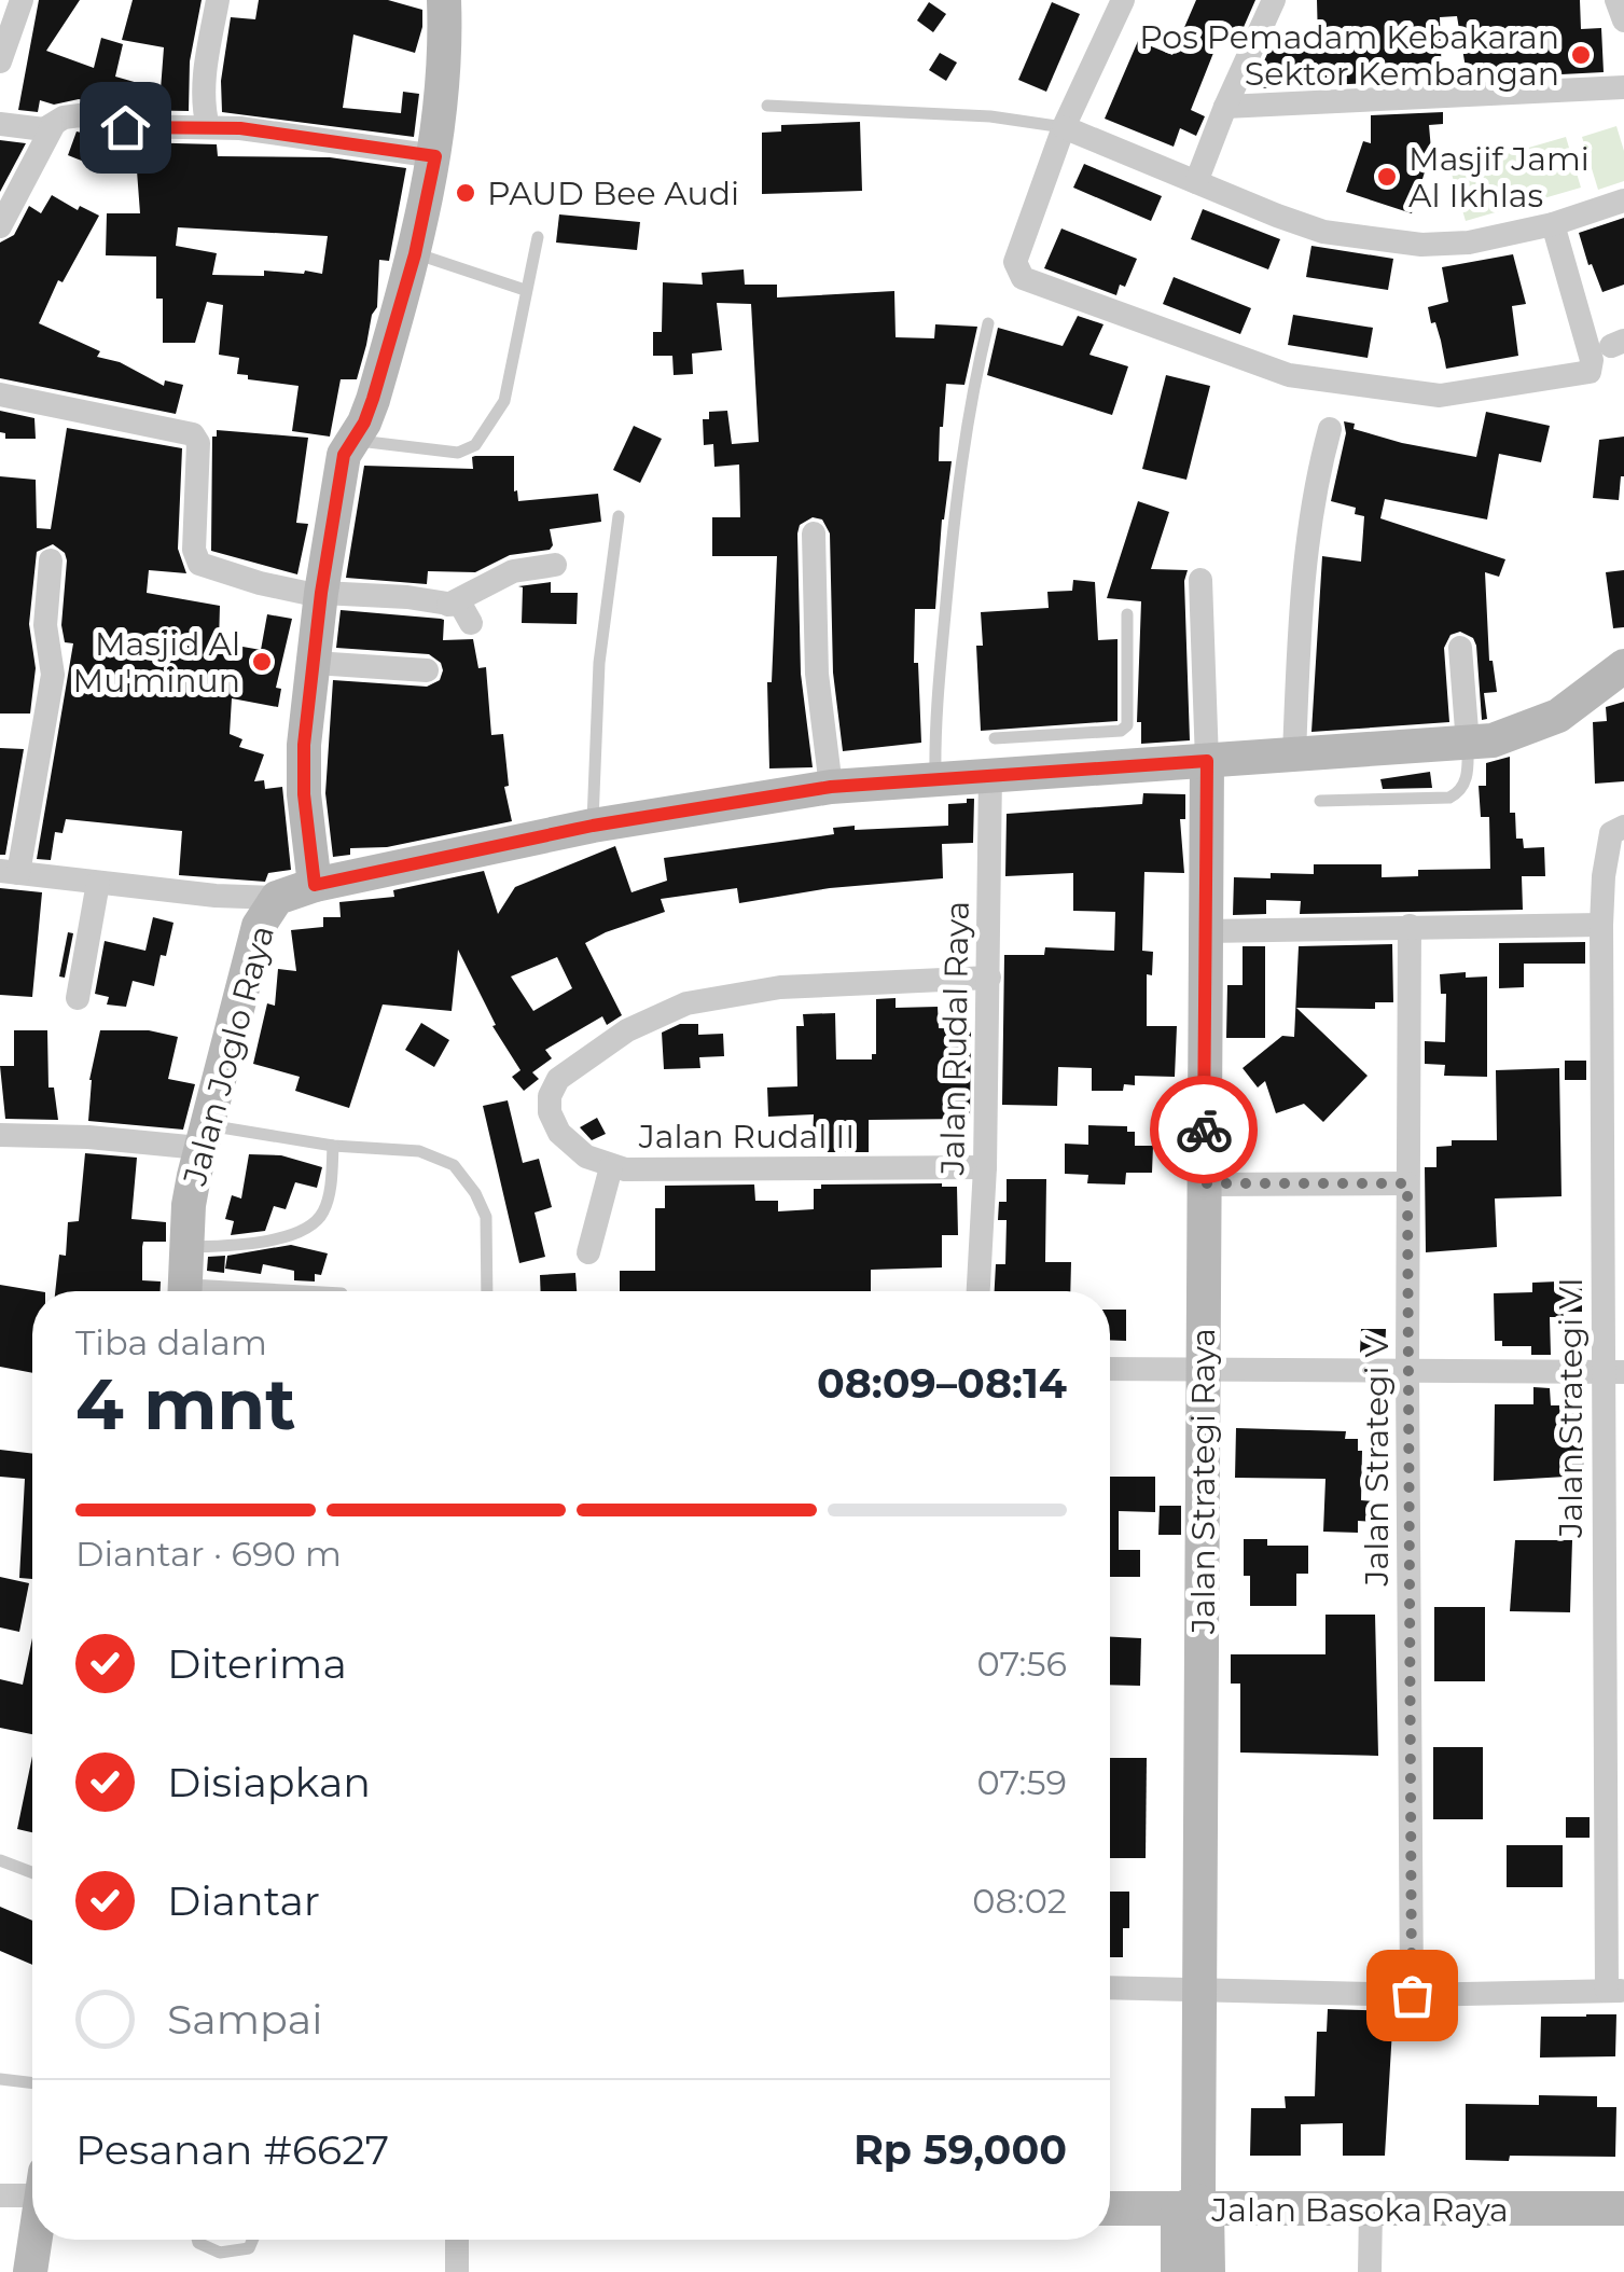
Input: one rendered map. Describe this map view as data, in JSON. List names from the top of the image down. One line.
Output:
{"streets":{"street":["Jalan Rudal Raya","Jalan Joglo Raya","Jalan Rudal II","Jalan Strategi VI","Jalan Strategi V","Jalan Strategi Raya","Jalan Basoka Raya"]},"crossings":[["Jalan Rudal Raya","Jalan Joglo Raya"],["Jalan Rudal Raya","Jalan Rudal II"],["Jalan Joglo Raya","Jalan Strategi Raya"],["Jalan Strategi Raya","Jalan Basoka Raya"]],"places":["Pos Pemadam Kebakaran Sektor Kembangan","Masjif Jami Al Ikhlas","PAUD Bee Audi","Masjid Al Mu'minun"],"page":{"heading":["4 mnt","Tiba dalam","08:09–08:14"],"panel":["Pesanan #6627","Rp 59,000"],"bar":"Diantar · 690 m","list":[["Diterima","07:56"],["Disiapkan","07:59"],["Diantar","08:02"],"Sampai"]}}
